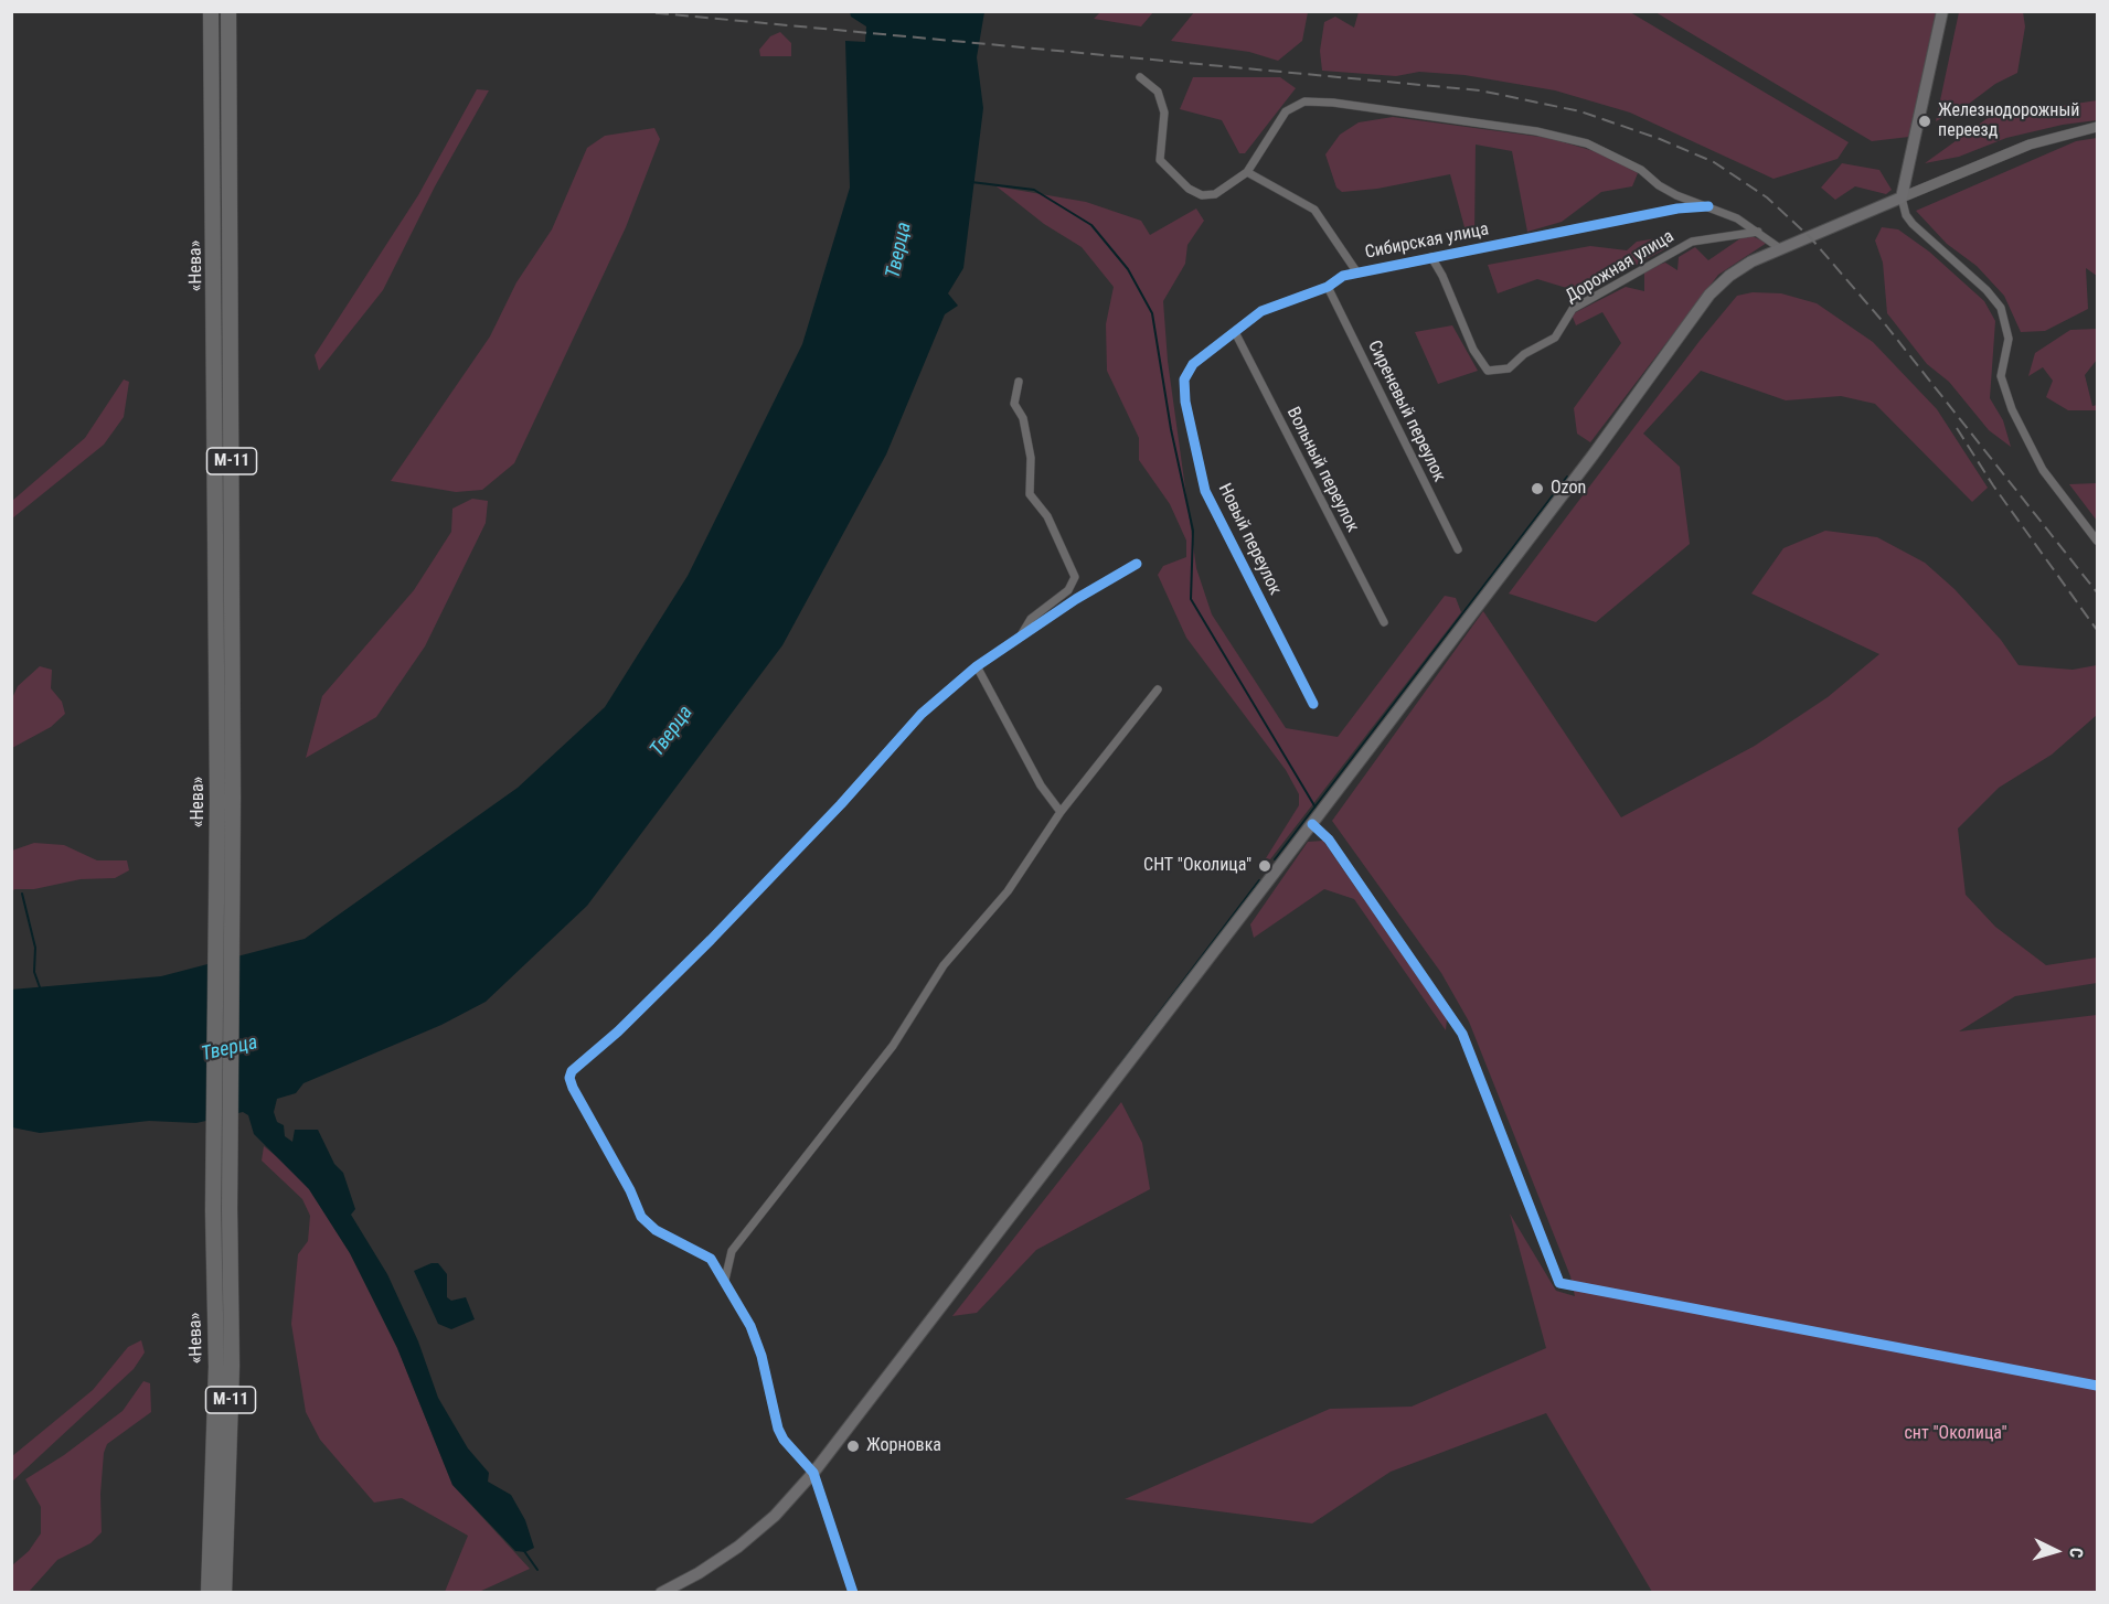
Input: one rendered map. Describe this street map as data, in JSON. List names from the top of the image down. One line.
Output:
{"streets":{"highway":["«Нева»","М-11"],"street":["Сибирская улица","Дорожная улица","Сиреневый переулок","Вольный переулок","Новый переулок"]},"crossings":[["Сибирская улица","Дорожная улица"],["Сибирская улица","Сиреневый переулок"],["Сибирская улица","Вольный переулок"],["Сибирская улица","Новый переулок"]],"water":["Тверца"],"parks":["снт \"Околица\""],"places":["Железнодорожный переезд","Ozon","СНТ \"Околица\"","Жорновка"],"north":"right"}
